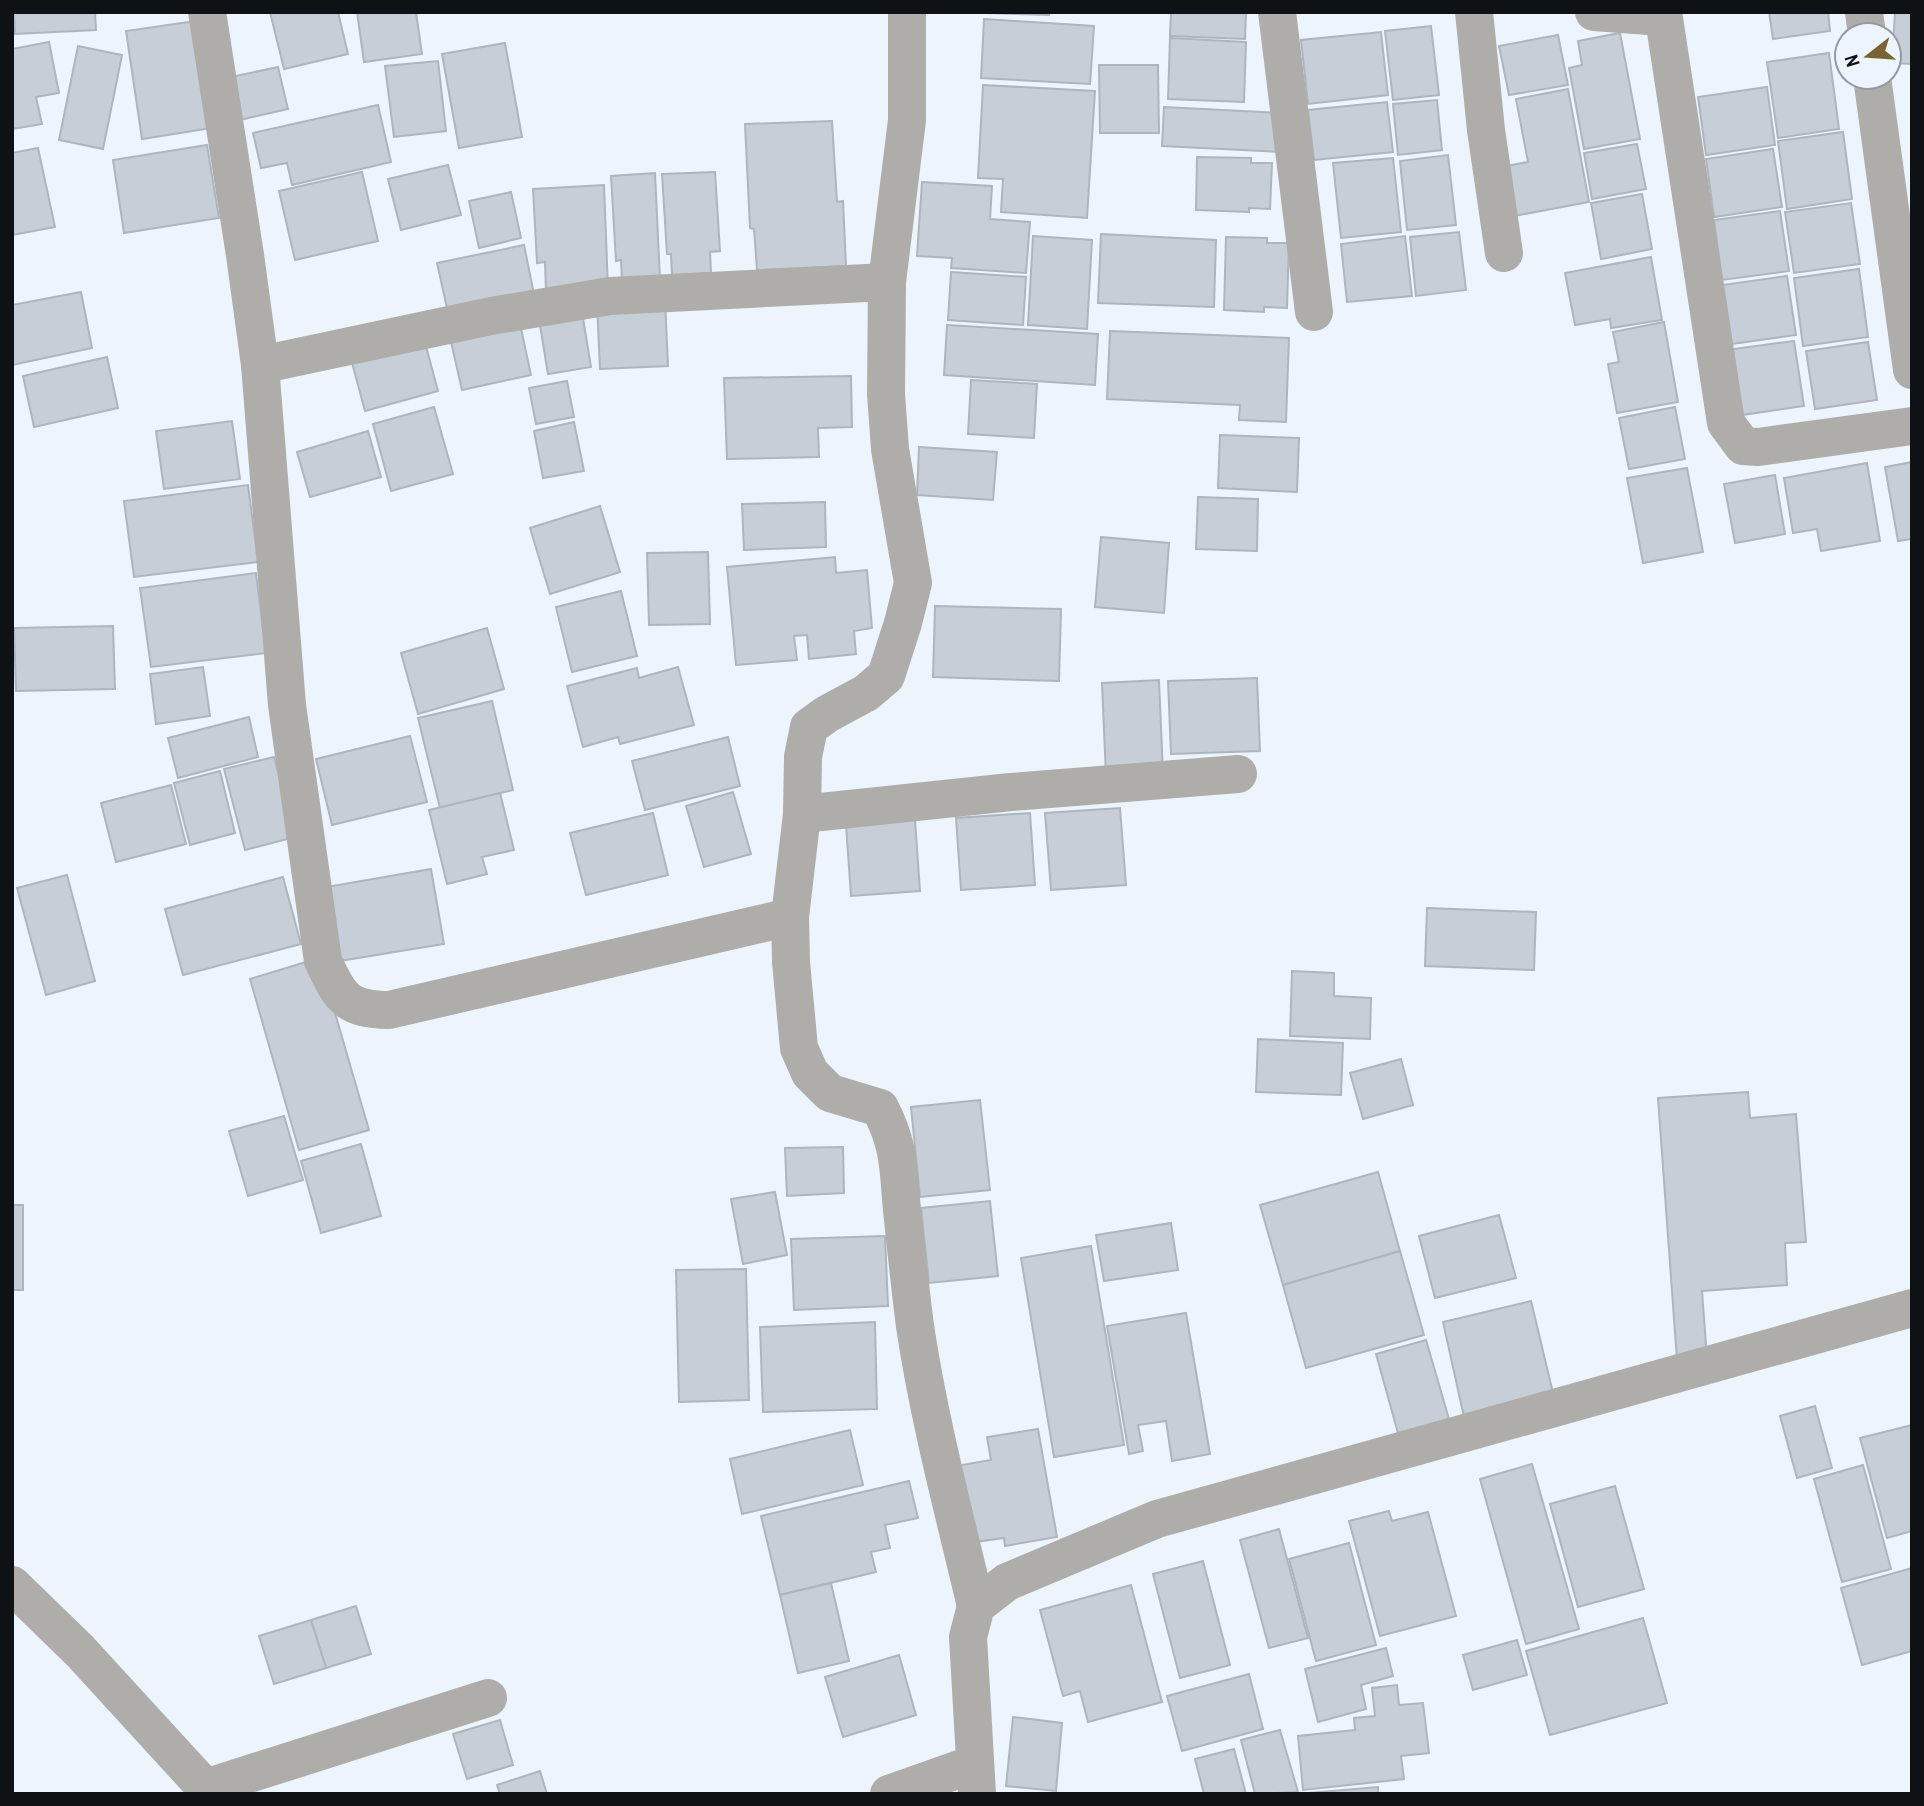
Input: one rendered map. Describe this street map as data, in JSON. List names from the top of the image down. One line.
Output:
{"north":"left"}
